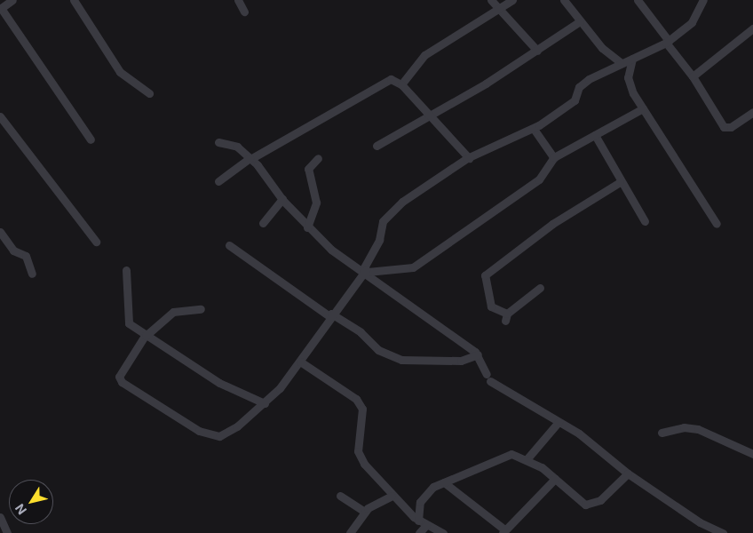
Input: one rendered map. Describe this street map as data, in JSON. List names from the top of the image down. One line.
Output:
{"north":"bottom left"}
